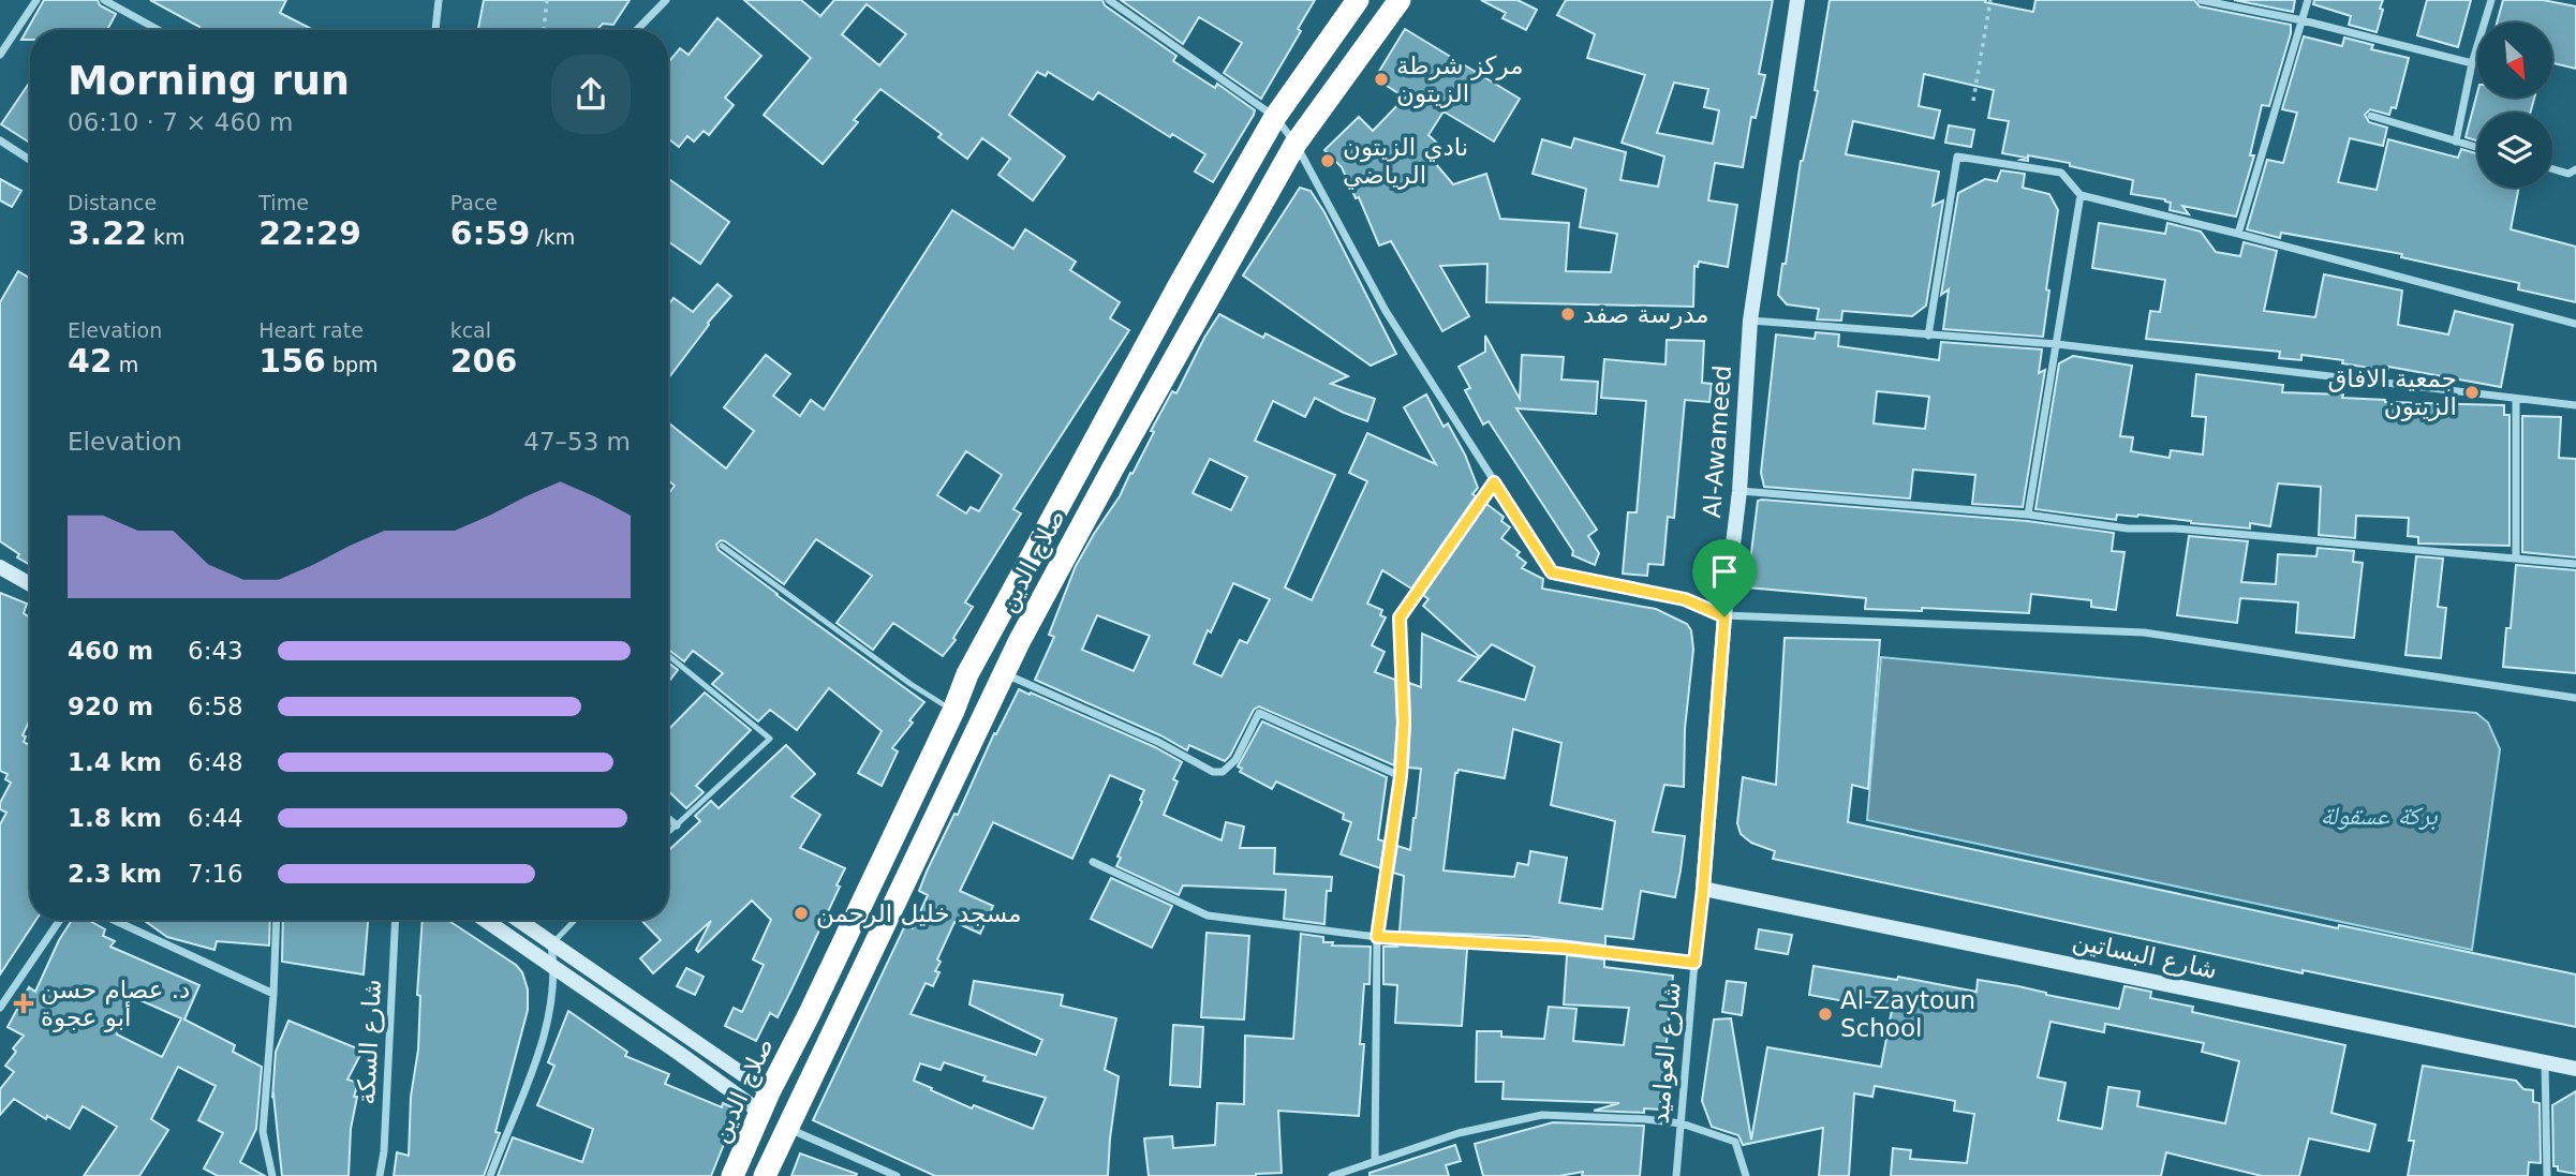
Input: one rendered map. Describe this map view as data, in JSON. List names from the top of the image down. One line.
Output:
{"streets":{"highway":["صلاح الدين"],"main road":["Al-Awameed","شارع البساتين"],"street":["شارع السكة","شارع العواميد"]},"crossings":[["Al-Awameed","شارع البساتين"],["Al-Awameed","شارع العواميد"],["شارع البساتين","شارع العواميد"]],"water":["بركة عسقولة"],"places":{"other":["مركز شرطة الزيتون","نادي الزيتون الرياضي","مدرسة صفد","جمعية الافاق الزيتون","مسجد خليل الرحمن","Al-Zaytoun School"],"health":["د. عصام حسن أبو عجوة"]},"north":"bottom right","page":{"heading":["Morning run","06:10 · 7 × 460 m"],"stats":[["Distance","3.22 km"],["Time","22:29"],["Pace","6:59 /km"],["Elevation","42 m"],["Heart rate","156 bpm"],["kcal","206"]],"chart":["Elevation","47–53 m"],"list":[{"name":"460 m","note":"6:43"},{"name":"920 m","note":"6:58"},{"name":"1.4 km","note":"6:48"},{"name":"1.8 km","note":"6:44"},{"name":"2.3 km","note":"7:16"}]}}
